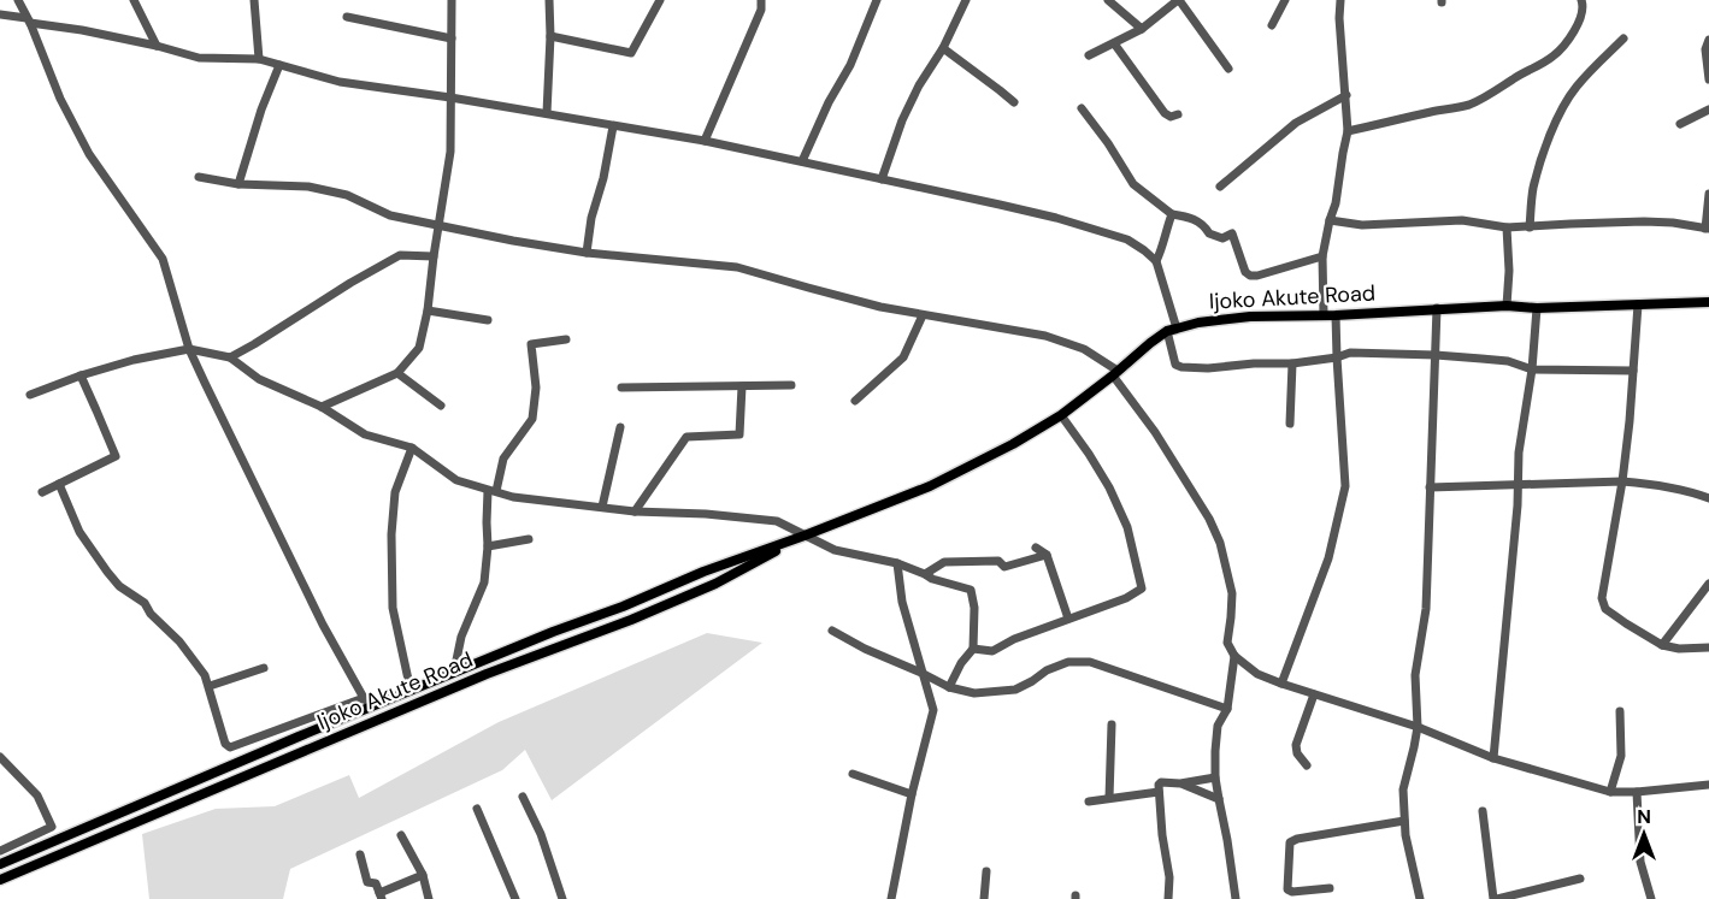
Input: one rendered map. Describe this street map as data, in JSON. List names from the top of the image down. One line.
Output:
{"streets":{"main road":["Ijoko Akute Road"]},"north":"top"}
